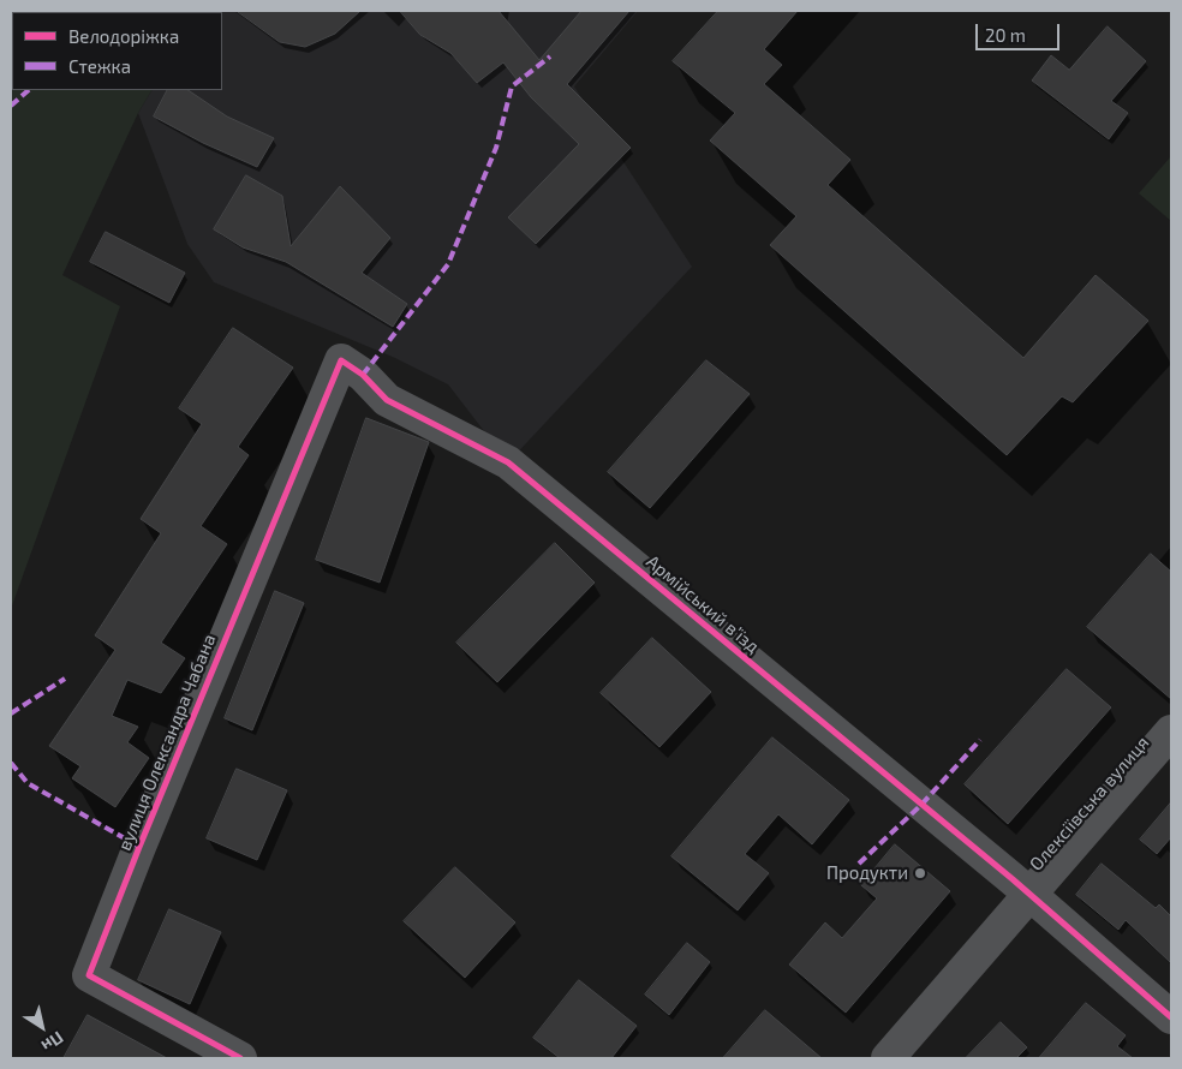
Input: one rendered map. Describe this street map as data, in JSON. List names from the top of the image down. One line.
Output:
{"streets":{"street":["Армійський в’їзд","вулиця Олександра Чабана","Олексіївська вулиця"]},"crossings":[["Армійський в’їзд","вулиця Олександра Чабана"],["Армійський в’їзд","Олексіївська вулиця"]],"places":["Продукти"],"legend":["Велодоріжка","Стежка"],"scale_bar":"20 m","north":"bottom right"}
